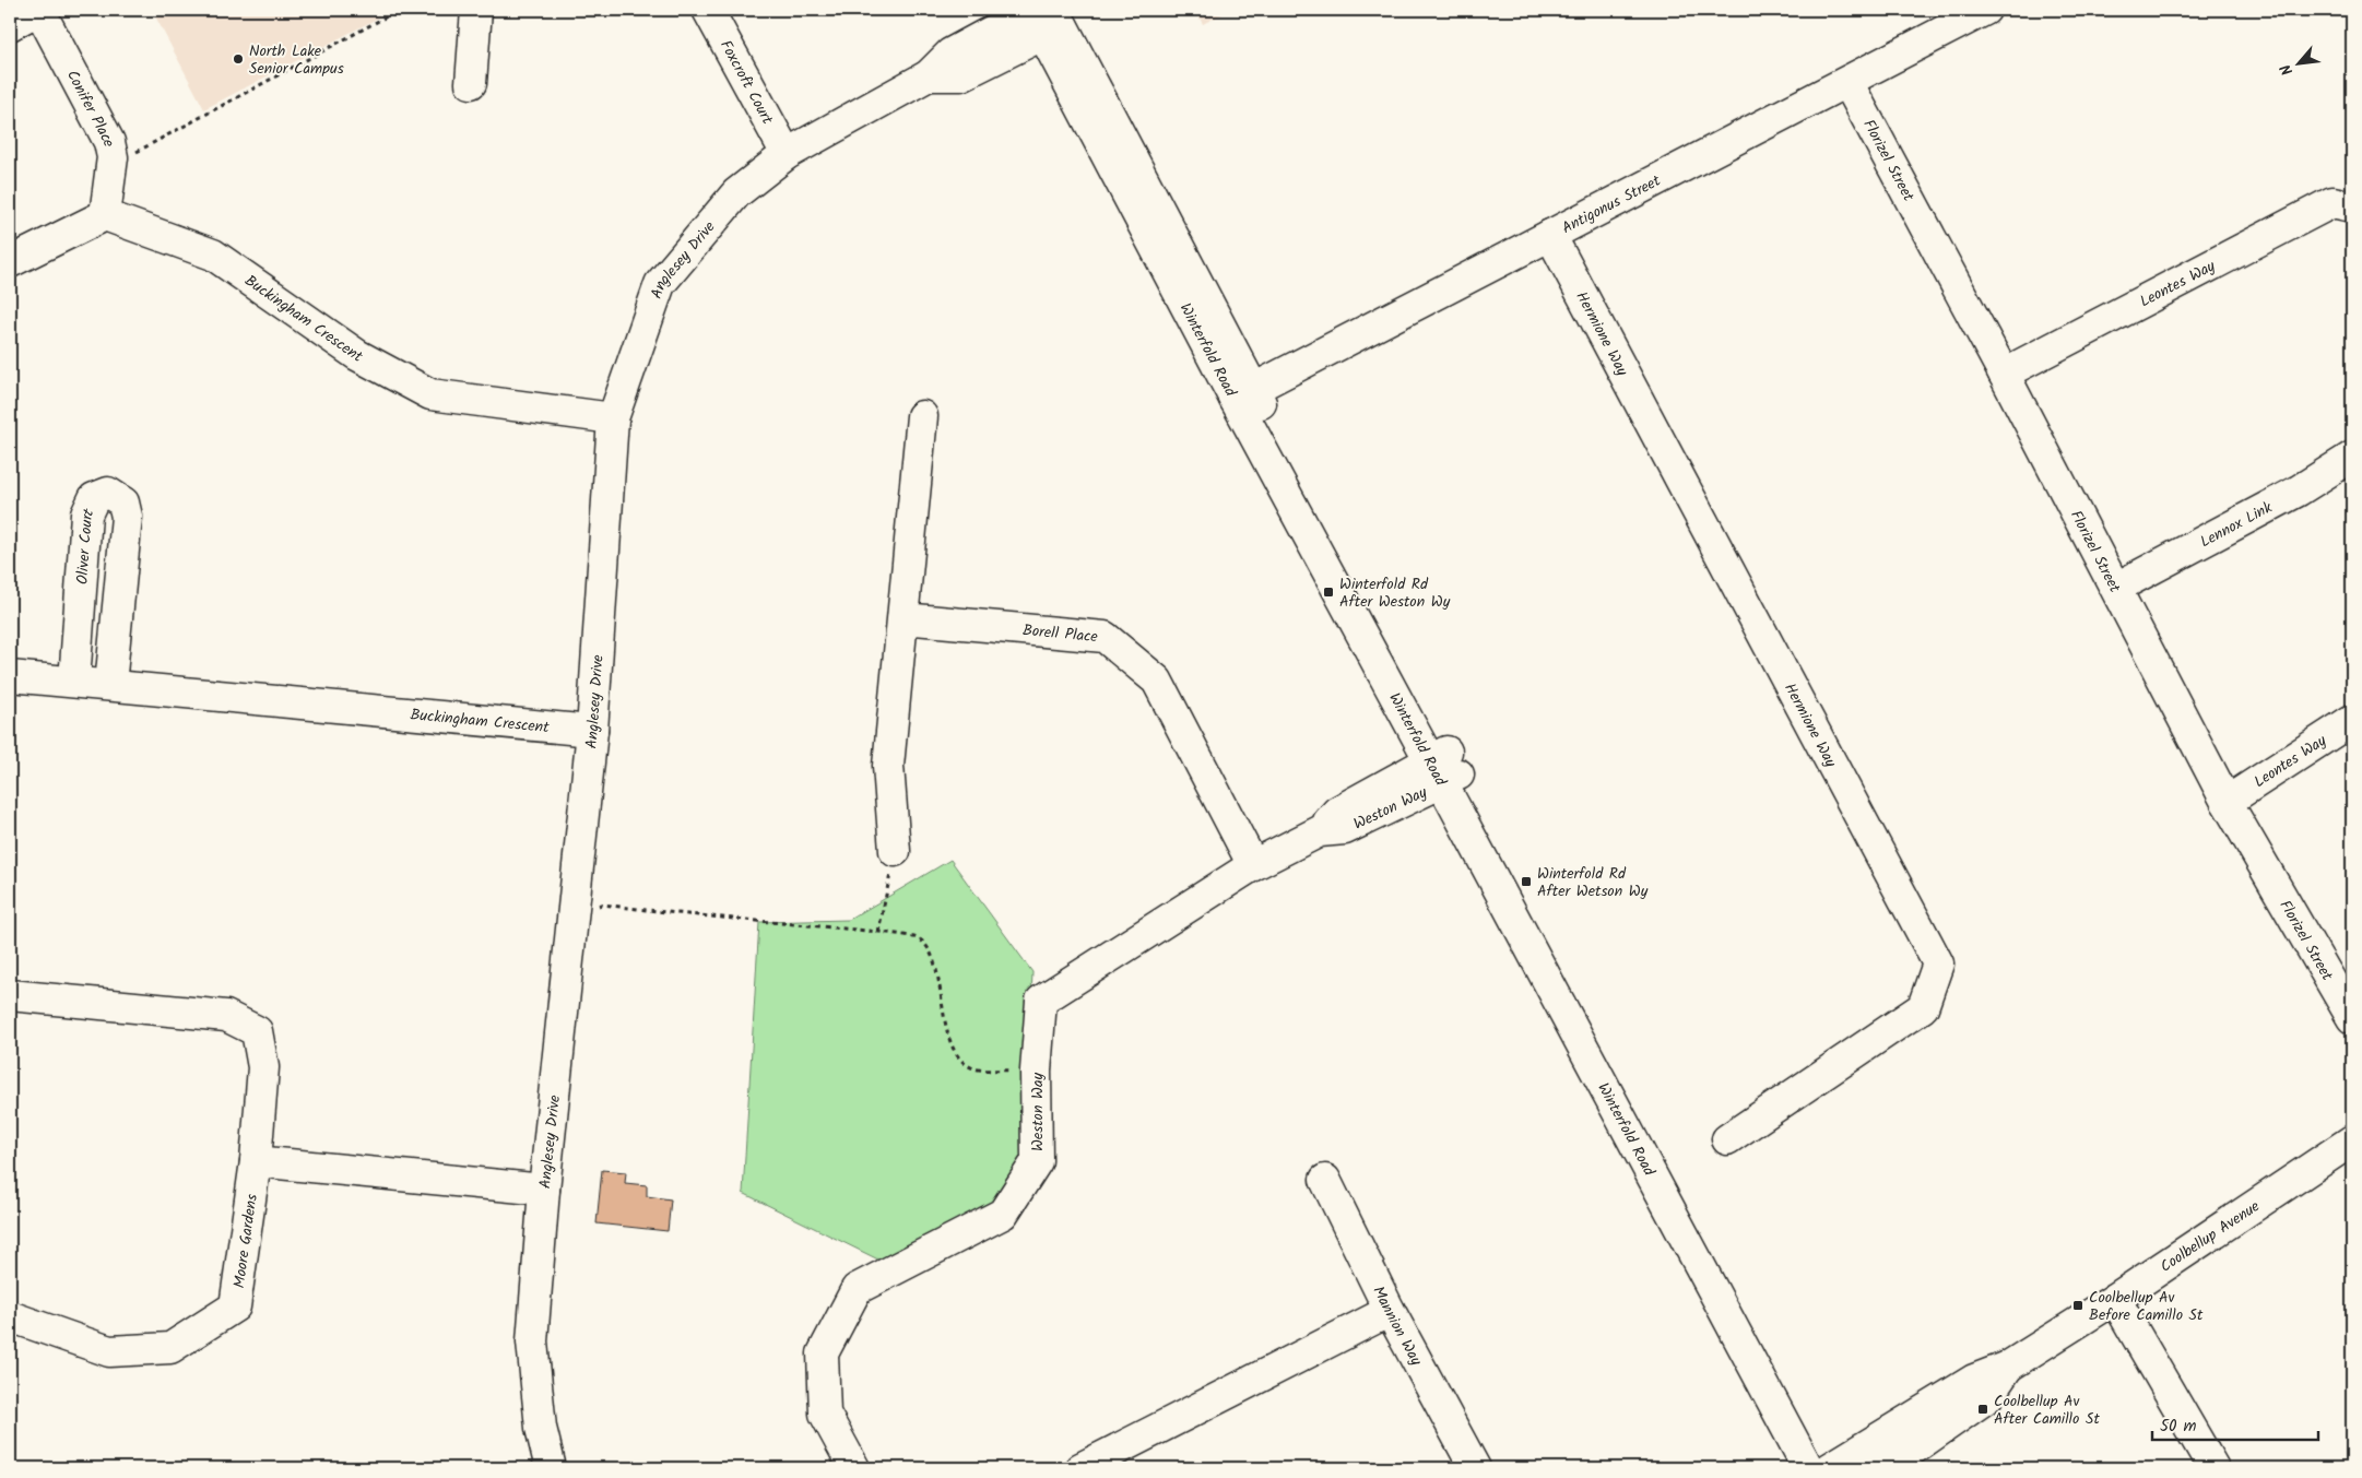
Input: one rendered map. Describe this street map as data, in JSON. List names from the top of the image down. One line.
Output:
{"streets":{"street":["Foxcroft Court","Conifer Place","Florizel Street","Antigonus Street","Anglesey Drive","Leontes Way","Buckingham Crescent","Hermione Way","Winterfold Road","Lennox Link","Oliver Court","Borell Place","Weston Way","Coolbellup Avenue","Moore Gardens","Mannion Way"]},"crossings":[["Foxcroft Court","Anglesey Drive"],["Conifer Place","Buckingham Crescent"],["Florizel Street","Antigonus Street"],["Florizel Street","Leontes Way"],["Florizel Street","Lennox Link"],["Antigonus Street","Hermione Way"],["Antigonus Street","Winterfold Road"],["Anglesey Drive","Buckingham Crescent"],["Anglesey Drive","Winterfold Road"],["Buckingham Crescent","Oliver Court"],["Winterfold Road","Weston Way"],["Winterfold Road","Coolbellup Avenue"],["Borell Place","Weston Way"]],"places":{"other":["North Lake Senior Campus"],"transit":["Winterfold Rd After Weston Wy","Winterfold Rd After Wetson Wy","Coolbellup Av Before Camillo St","Coolbellup Av After Camillo St"]},"scale_bar":"50 m","north":"bottom left"}
